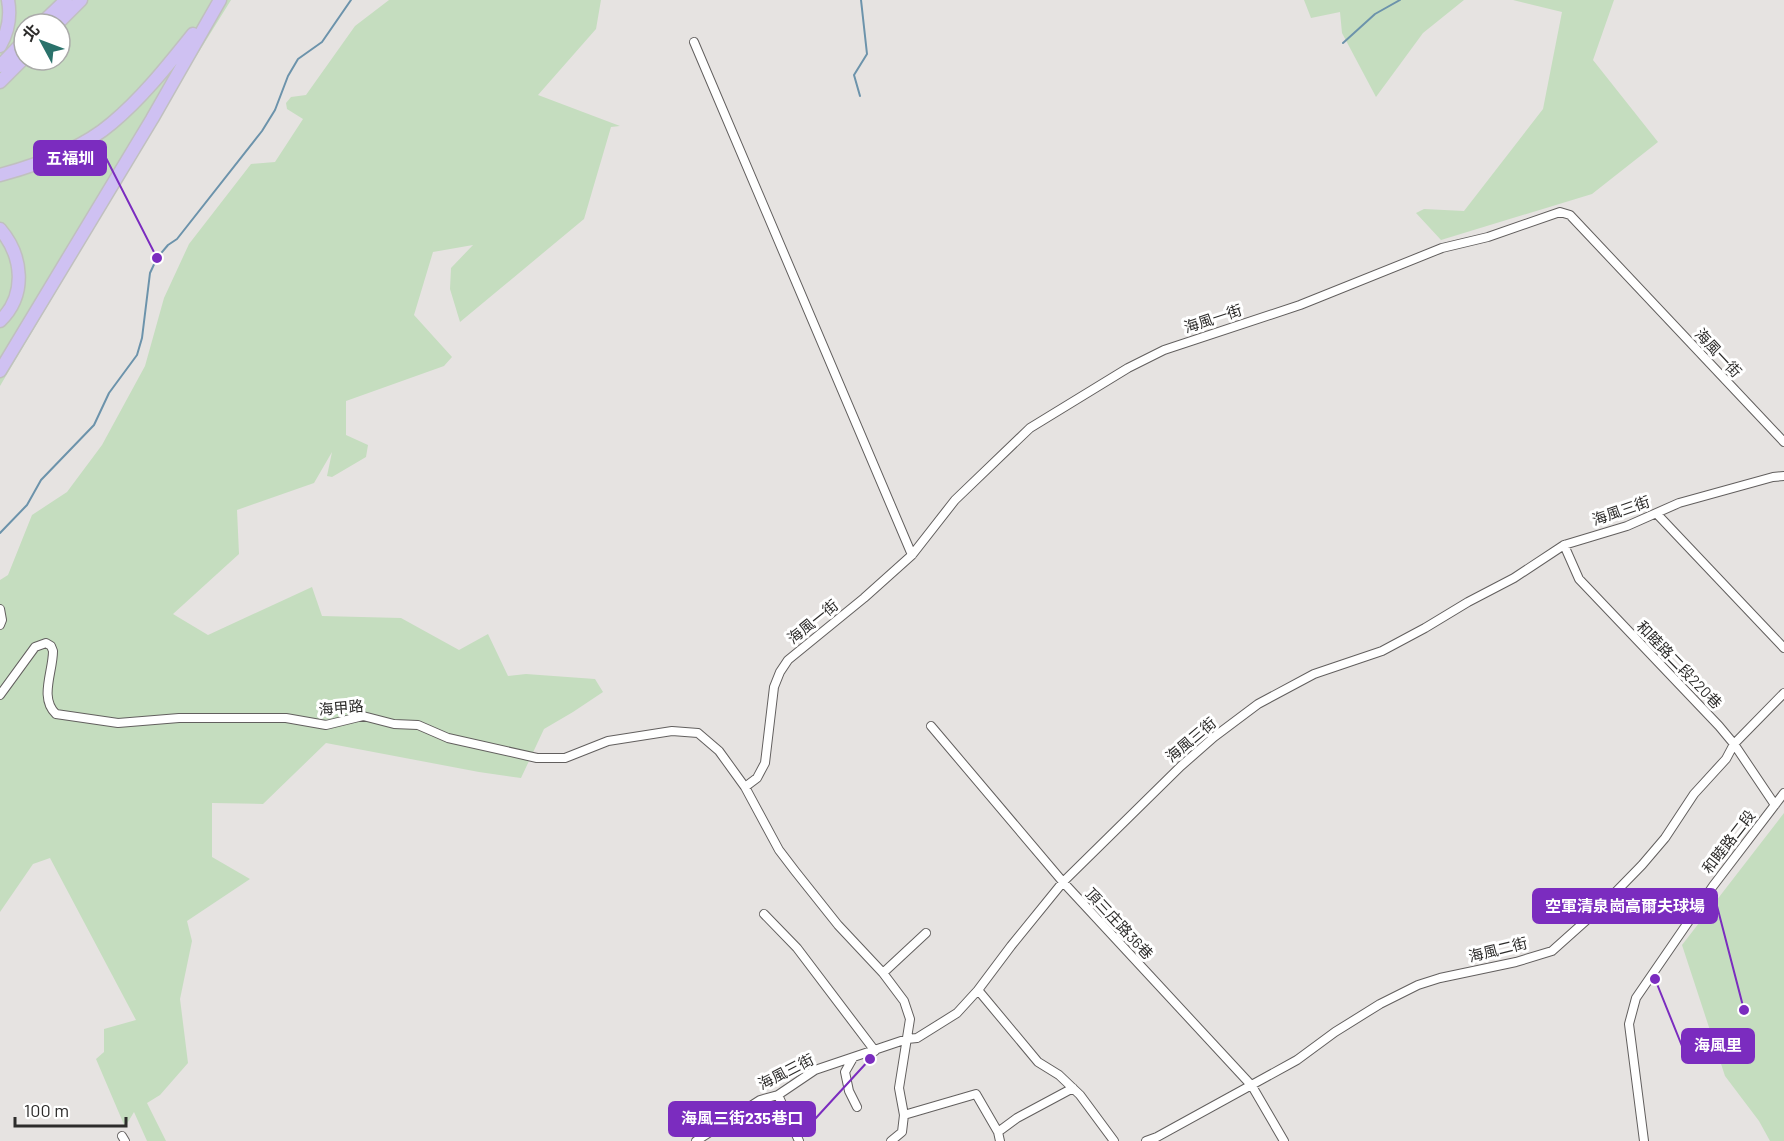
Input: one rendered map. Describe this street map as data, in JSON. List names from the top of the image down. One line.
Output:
{"streets":{"street":["海風一街","海風三街","和睦路二段220巷","海甲路","和睦路二段","頂三庄路36巷","海風二街"]},"crossings":[["海風一街","海甲路"],["海風三街","和睦路二段220巷"],["海風三街","頂三庄路36巷"],["和睦路二段220巷","和睦路二段"],["和睦路二段220巷","海風二街"],["頂三庄路36巷","海風二街"]],"places":["五福圳","海風里","空軍清泉崗高爾夫球場","海風三街235巷口"],"scale_bar":"100 m","north":"top left"}
